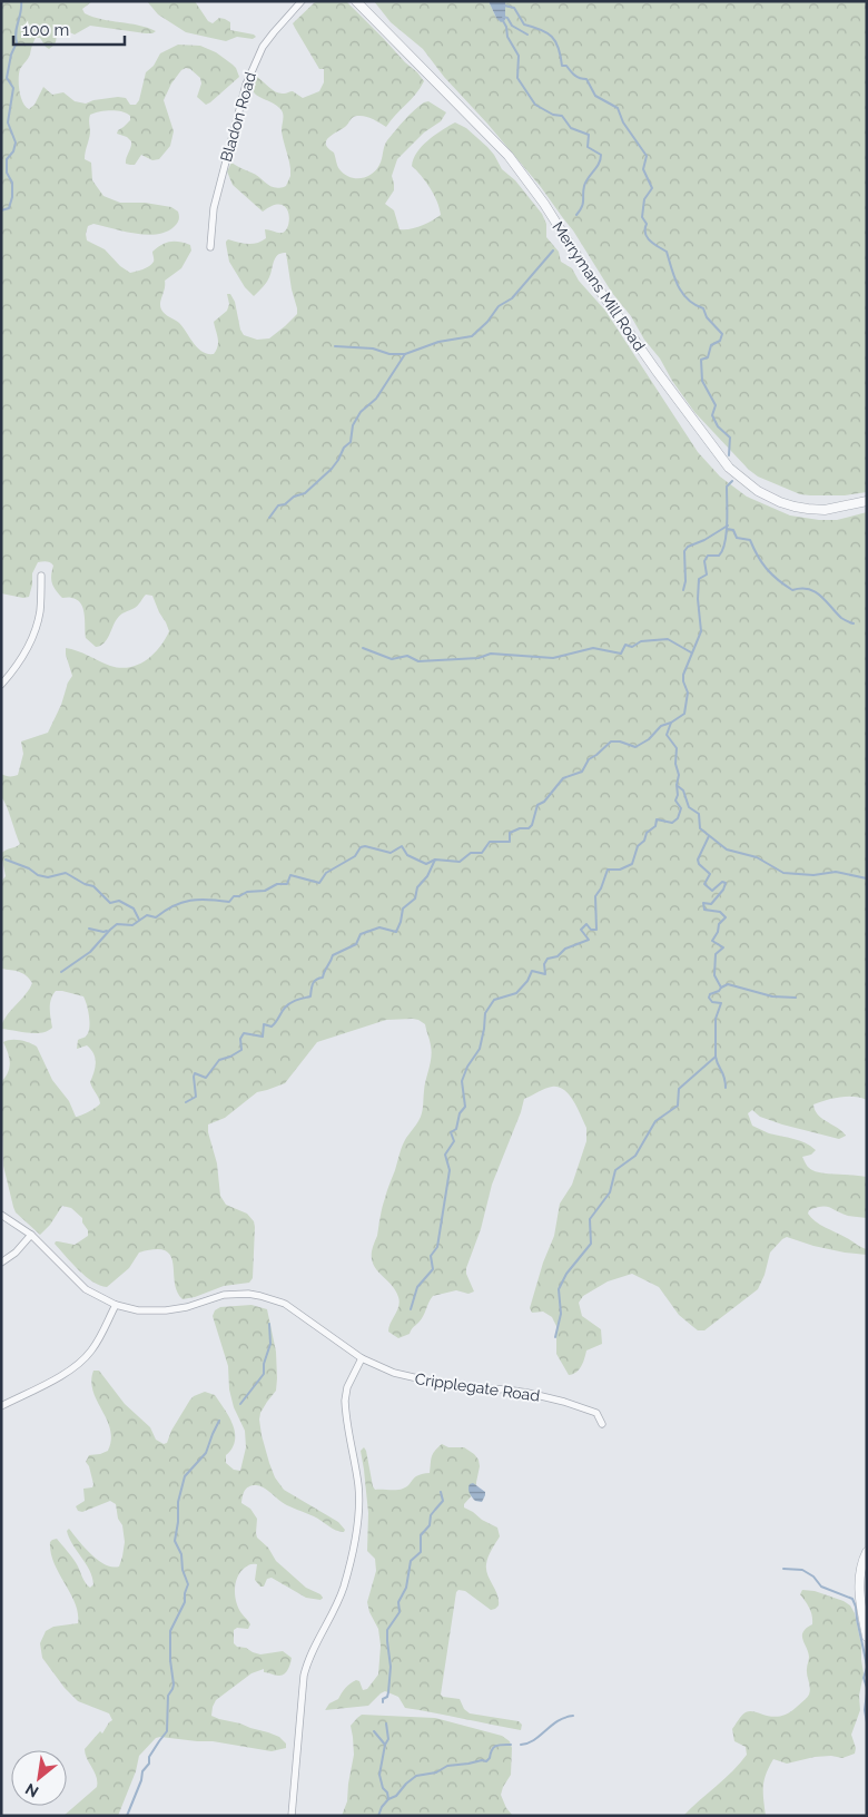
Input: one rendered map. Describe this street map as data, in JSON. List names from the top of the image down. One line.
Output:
{"streets":{"street":["Bladon Road","Merrymans Mill Road","Cripplegate Road"]},"scale_bar":"100 m","north":"bottom left"}
